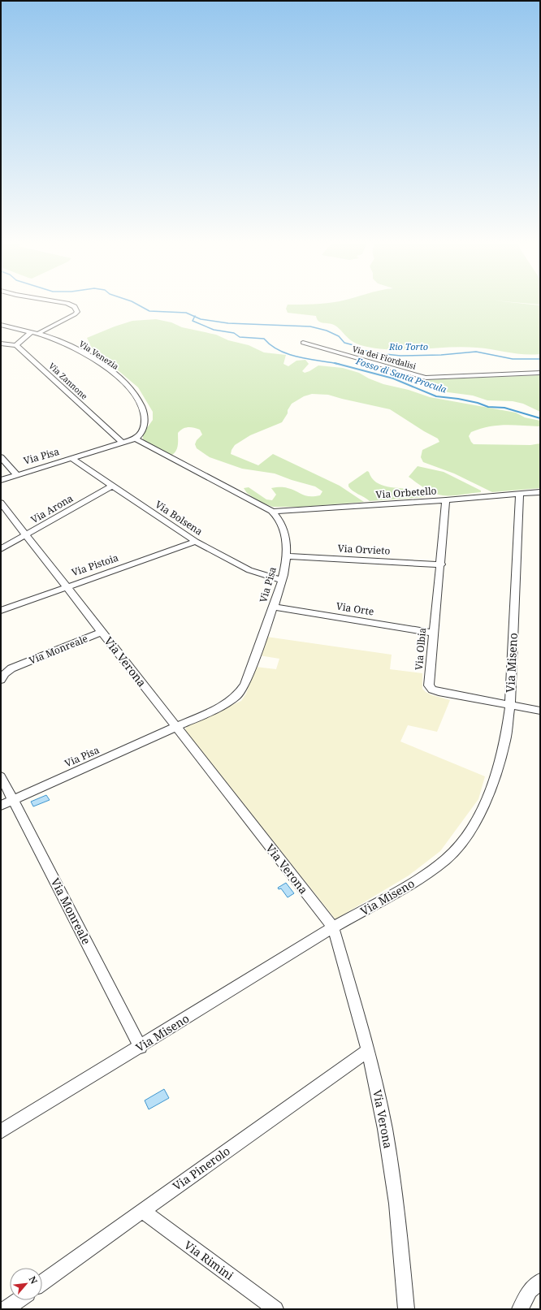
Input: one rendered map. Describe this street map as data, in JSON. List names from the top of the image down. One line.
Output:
{"streets":{"street":["Via Venezia","Via dei Fiordalisi","Via Zannone","Via Pisa","Via Orbetello","Via Arona","Via Bolsena","Via Orvieto","Via Pistoia","Via Orte","Via Olbia","Via Monreale","Via Verona","Via Miseno","Via Pinerolo","Via Rimini"]},"crossings":[["Via Venezia","Via Pisa"],["Via Zannone","Via Pisa"],["Via Pisa","Via Orbetello"],["Via Pisa","Via Bolsena"],["Via Pisa","Via Orvieto"],["Via Pisa","Via Orte"],["Via Pisa","Via Monreale"],["Via Pisa","Via Verona"],["Via Orbetello","Via Olbia"],["Via Orbetello","Via Miseno"],["Via Arona","Via Bolsena"],["Via Arona","Via Verona"],["Via Bolsena","Via Pistoia"],["Via Orvieto","Via Olbia"],["Via Pistoia","Via Verona"],["Via Orte","Via Olbia"],["Via Olbia","Via Miseno"],["Via Monreale","Via Verona"],["Via Monreale","Via Miseno"],["Via Verona","Via Miseno"],["Via Verona","Via Pinerolo"],["Via Pinerolo","Via Rimini"]],"water":["Rio Torto","Fosso di Santa Procula"],"north":"top right"}
